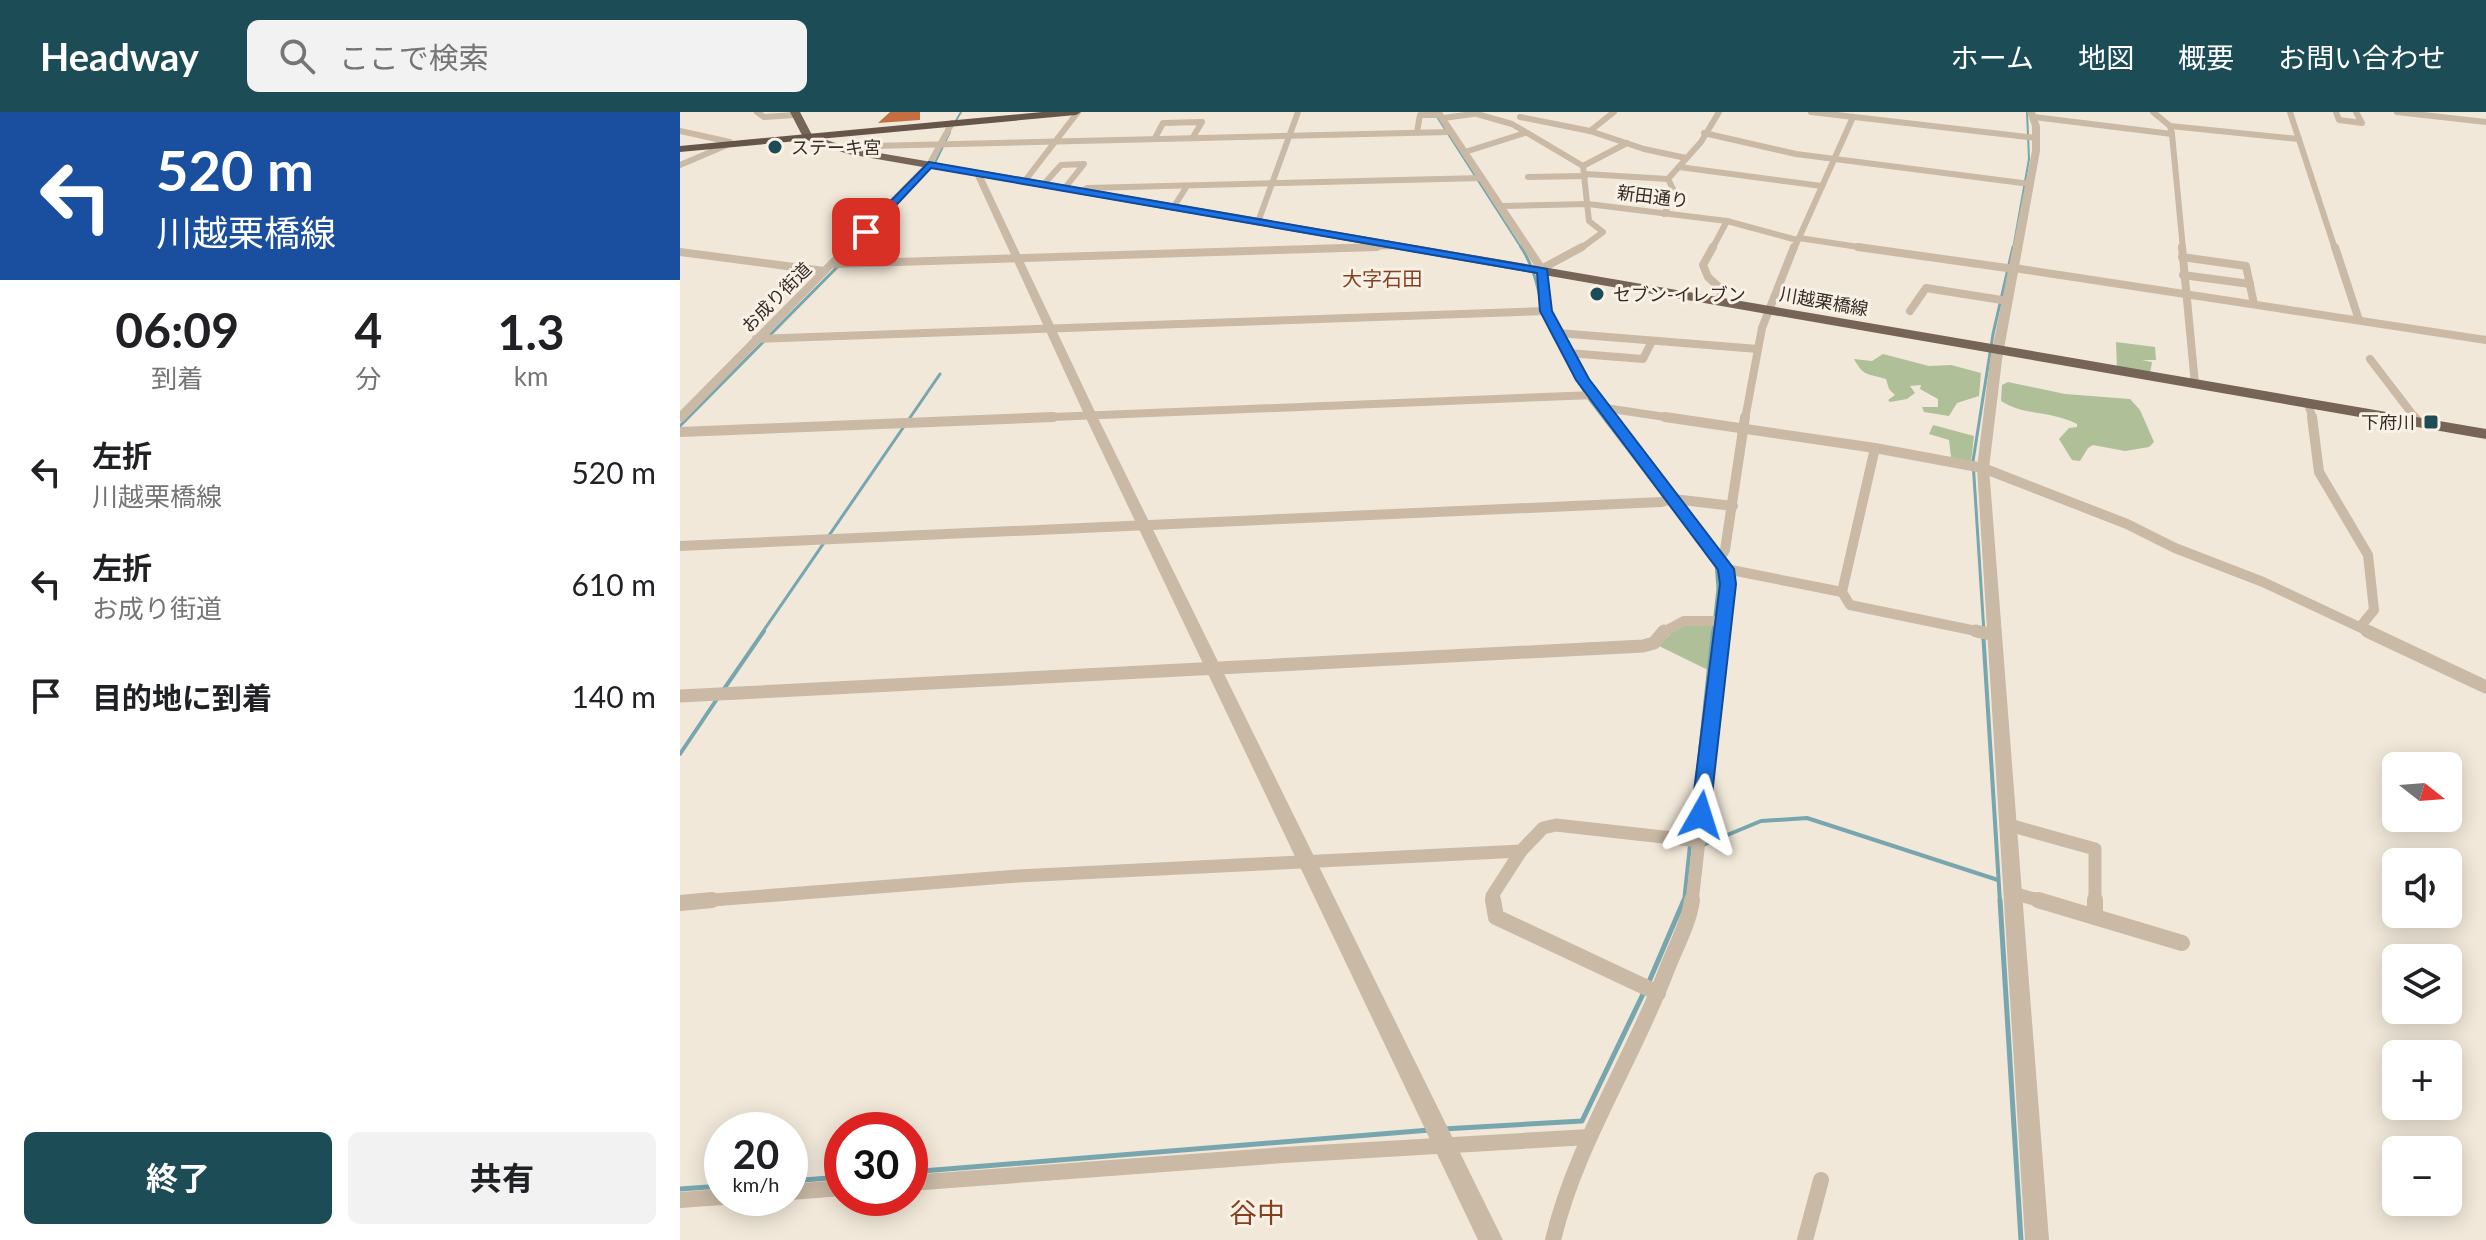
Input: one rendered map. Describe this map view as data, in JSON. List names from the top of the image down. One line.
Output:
{"streets":{"main road":["川越栗橋線"],"street":["新田通り","お成り街道"]},"crossings":[["お成り街道","川越栗橋線"]],"districts":["大字石田","谷中"],"places":{"other":["ステーキ宮","セブン-イレブン"],"transit":["下府川"]},"north":"right","page":{"header":"Headway","search":"ここで検索","nav":["ホーム","地図","概要","お問い合わせ"],"turn":["520 m","川越栗橋線"],"eta":["06:09","到着","4","分","1.3","km"],"list":[{"name":"左折","note":"川越栗橋線","value":"520 m"},{"name":"左折","note":"お成り街道","value":"610 m"},{"name":"目的地に到着","value":"140 m"}],"map_buttons":["+","−"],"speed":"20 km/h","limit":"30","buttons":["終了","共有"]}}
